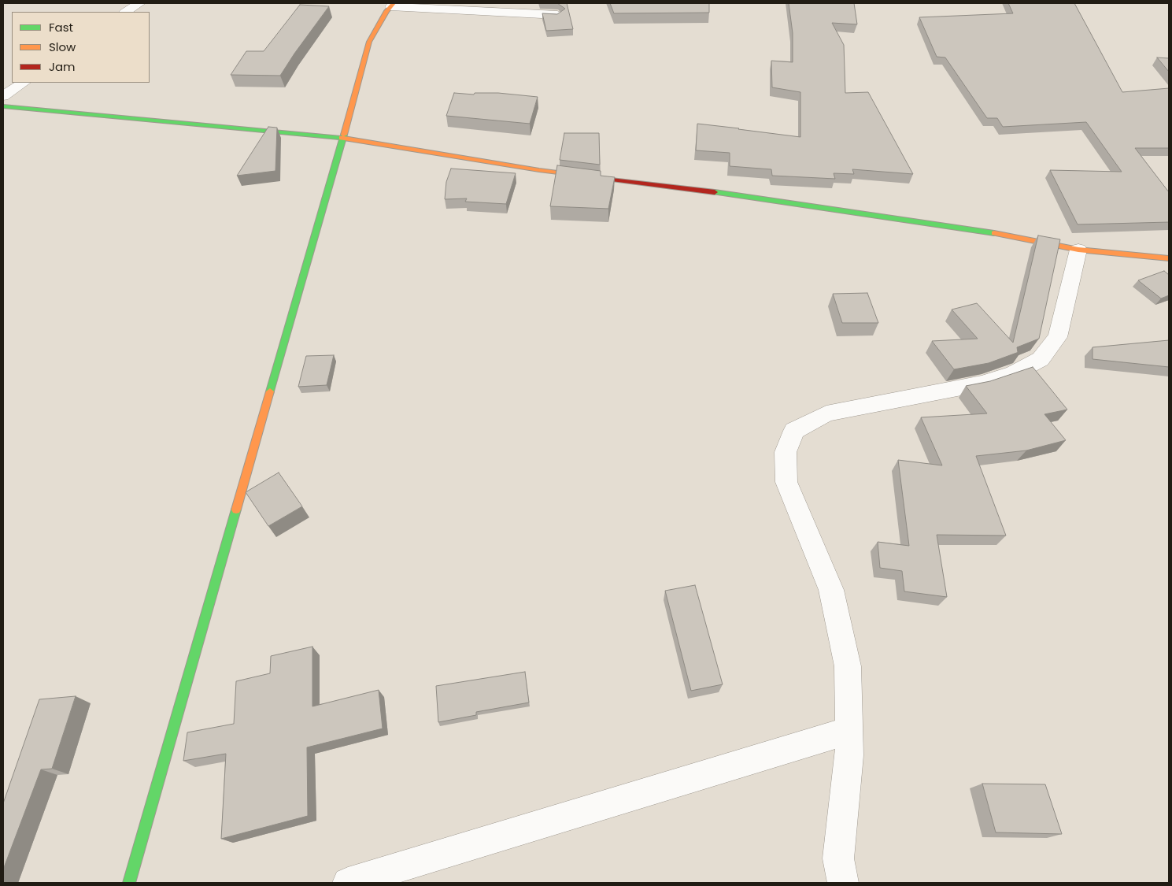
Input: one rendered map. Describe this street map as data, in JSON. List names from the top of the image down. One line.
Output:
{"legend":["Fast","Slow","Jam"]}
